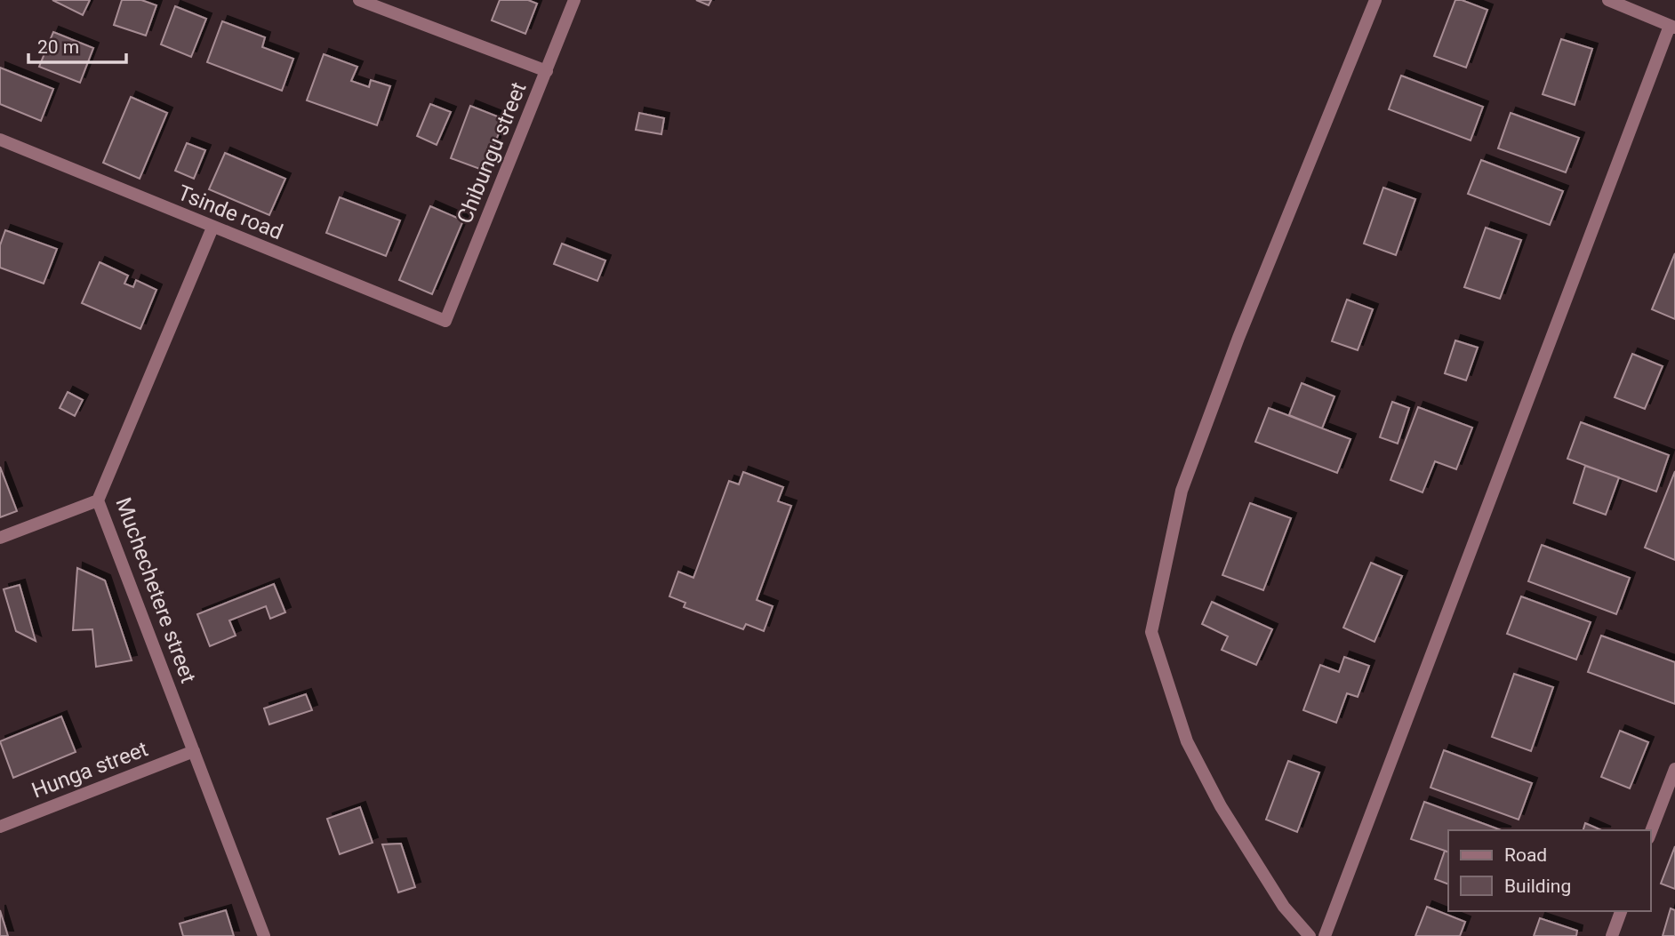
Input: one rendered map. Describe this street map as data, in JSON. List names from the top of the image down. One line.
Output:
{"streets":{"street":["Chibungu street","Tsinde road","Muchechetere street","Hunga street"]},"crossings":[["Chibungu street","Tsinde road"],["Tsinde road","Muchechetere street"],["Muchechetere street","Hunga street"]],"legend":["Road","Building"],"scale_bar":"20 m"}
